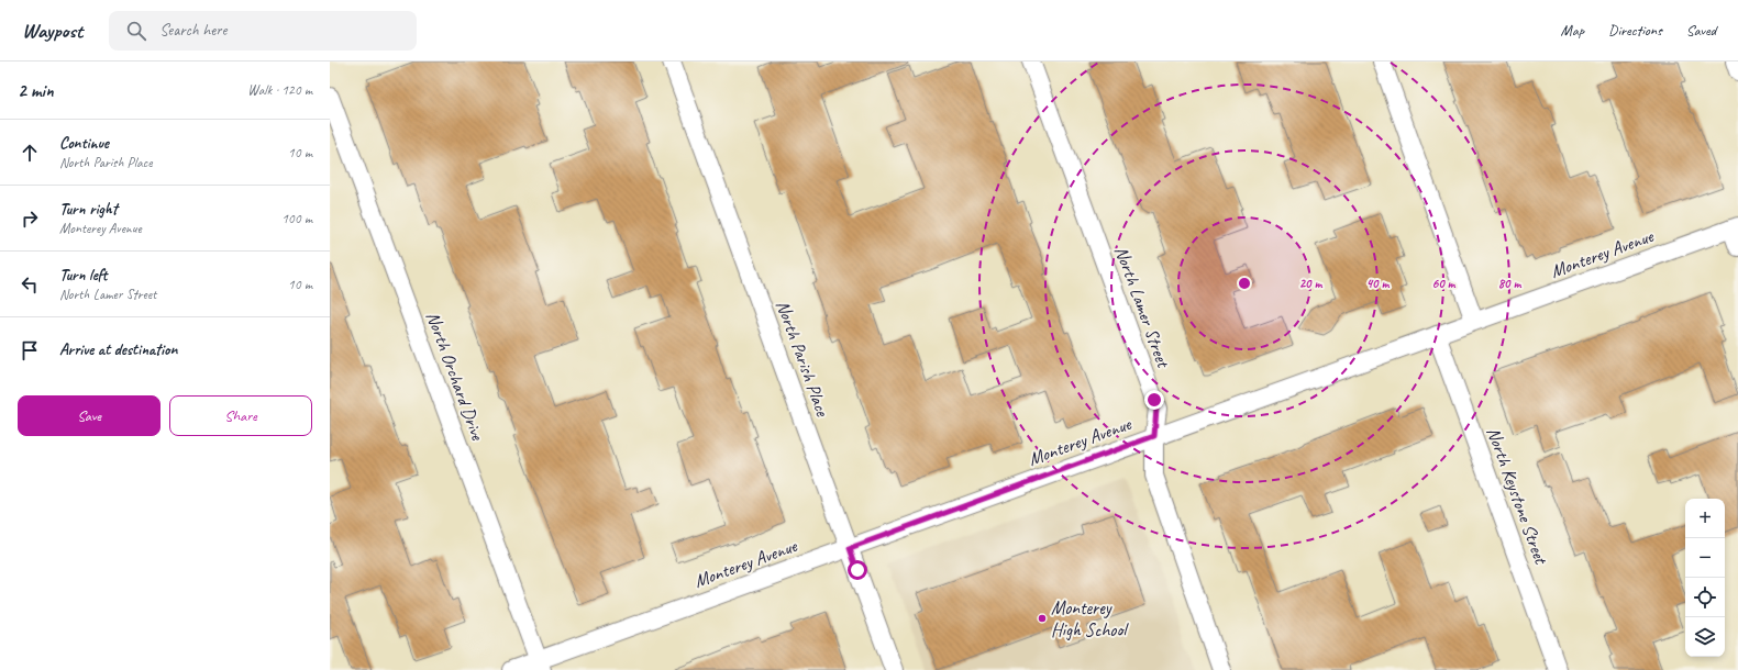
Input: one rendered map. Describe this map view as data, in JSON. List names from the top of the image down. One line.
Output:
{"streets":{"street":["Monterey Avenue","North Lamer Street","North Parish Place","North Orchard Drive","North Keystone Street"]},"crossings":[["Monterey Avenue","North Lamer Street"],["Monterey Avenue","North Parish Place"],["Monterey Avenue","North Orchard Drive"],["Monterey Avenue","North Keystone Street"]],"places":["Monterey High School"],"page":{"header":"Waypost","search":"Search here","nav":["Map","Directions","Saved"],"heading":["2 min","Walk · 120 m"],"list":[["Continue","North Parish Place","10 m"],["Turn right","Monterey Avenue","100 m"],["Turn left","North Lamer Street","10 m"],"Arrive at destination"],"buttons":["Save","Share"],"map_buttons":["+","−"]},"rings":["20 m","40 m","60 m","80 m"]}
